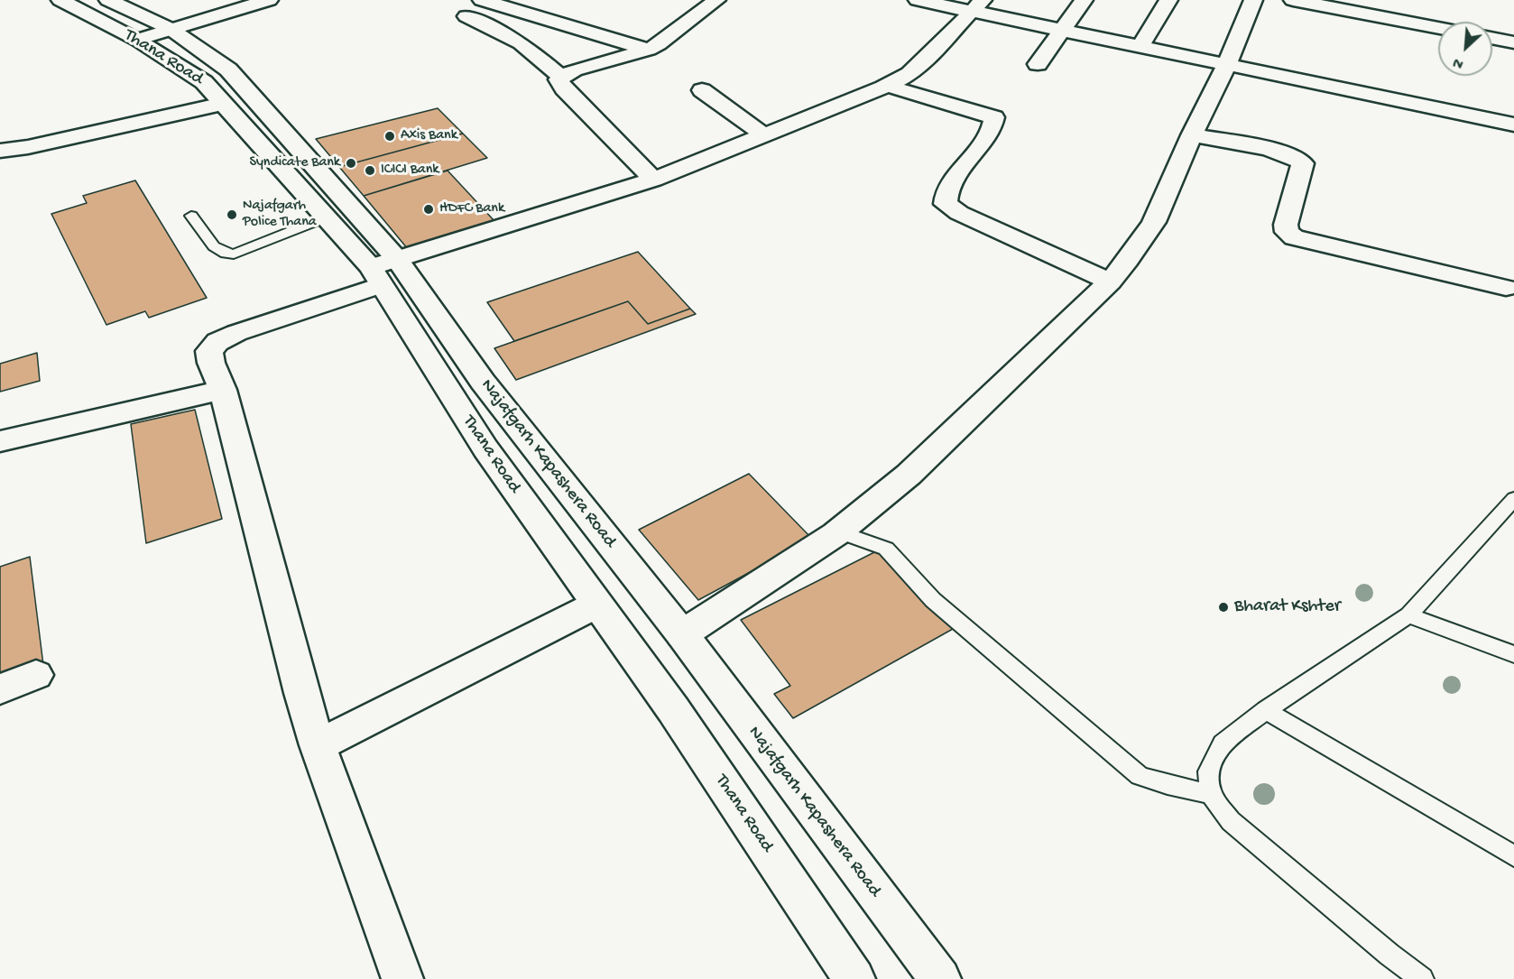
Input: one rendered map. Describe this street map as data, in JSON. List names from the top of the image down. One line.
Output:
{"streets":{"street":["Thana Road","Najafgarh Kapashera Road"]},"crossings":[["Thana Road","Najafgarh Kapashera Road"]],"places":["Axis Bank","Syndicate Bank","ICICI Bank","HDFC Bank","Najafgarh Police Thana","Bharat Kshter"],"north":"bottom left"}
